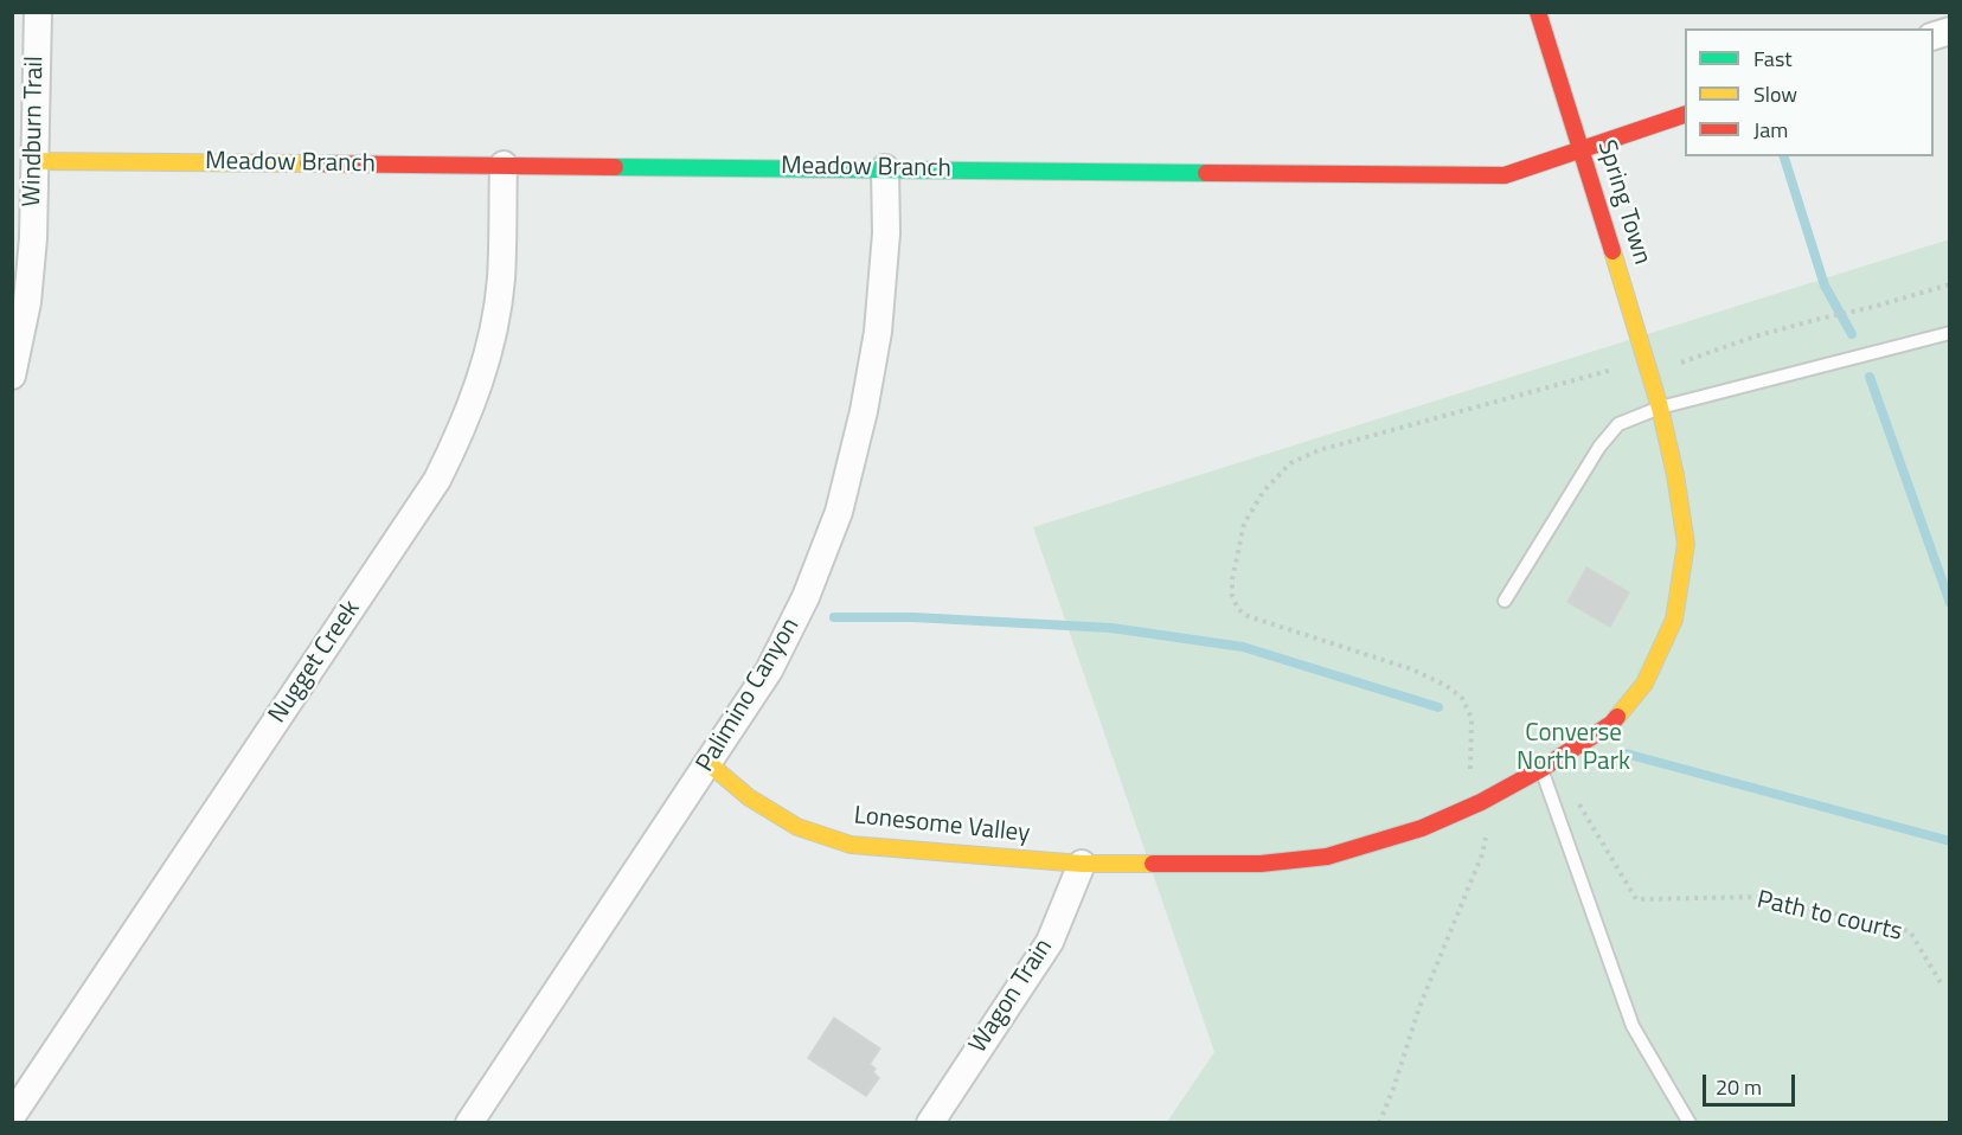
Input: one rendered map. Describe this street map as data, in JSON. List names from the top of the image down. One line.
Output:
{"streets":{"street":["Windburn Trail","Meadow Branch","Spring Town","Nugget Creek","Palimino Canyon","Lonesome Valley","Wagon Train"],"path":["Path to courts"]},"crossings":[["Windburn Trail","Meadow Branch"],["Meadow Branch","Spring Town"],["Meadow Branch","Nugget Creek"],["Meadow Branch","Palimino Canyon"],["Spring Town","Lonesome Valley"],["Spring Town","Path to courts"],["Palimino Canyon","Lonesome Valley"],["Lonesome Valley","Path to courts"],["Lonesome Valley","Wagon Train"]],"parks":["Converse North Park"],"legend":["Fast","Slow","Jam"],"scale_bar":"20 m"}
